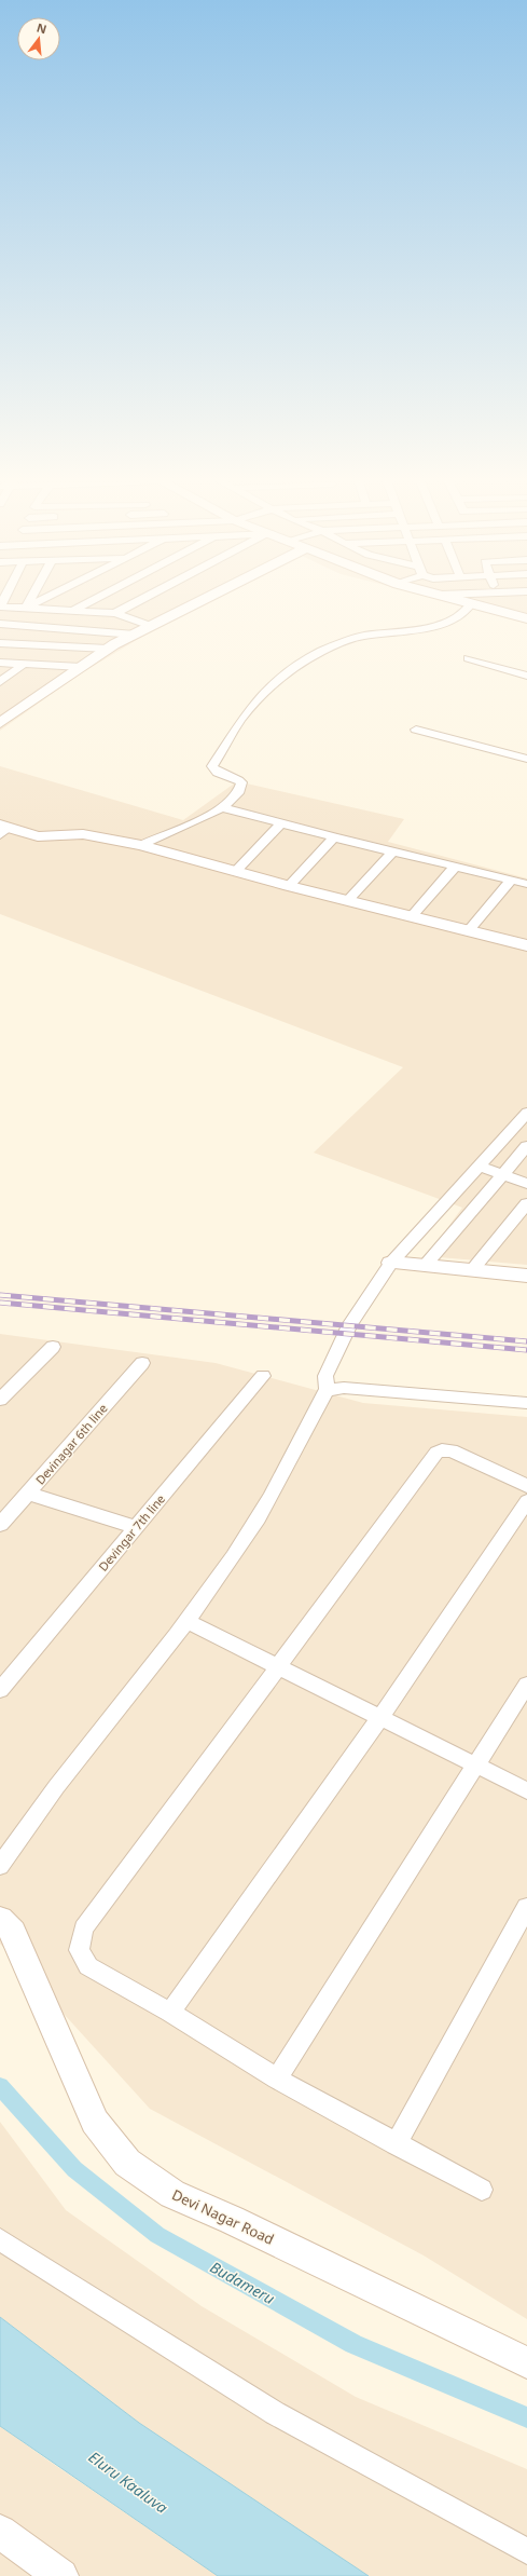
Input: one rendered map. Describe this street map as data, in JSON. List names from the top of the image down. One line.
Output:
{"streets":{"street":["Devinagar 6th line","Devingar 7th line","Devi Nagar Road"]},"water":["Budameru","Eluru Kaaluva"],"north":"top"}
